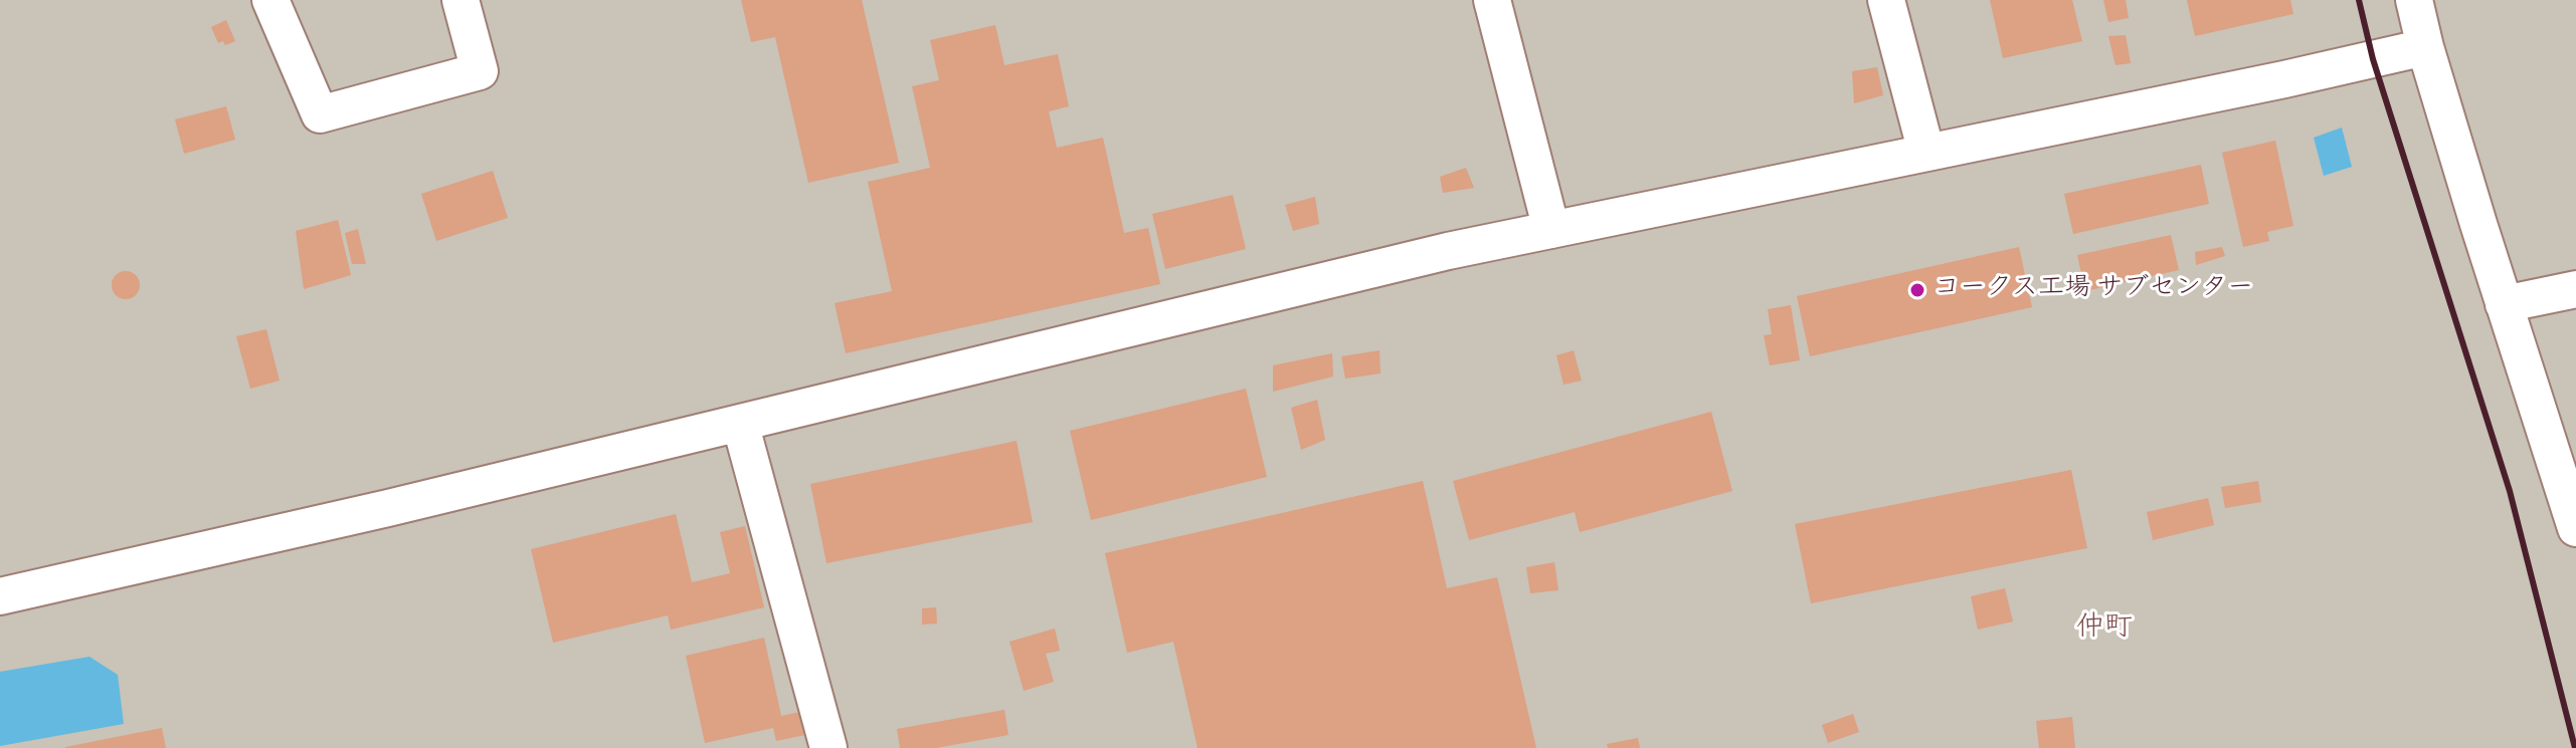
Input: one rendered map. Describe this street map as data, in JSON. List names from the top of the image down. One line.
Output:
{"districts":["仲町"],"places":["コークス工場 サブセンター"]}
